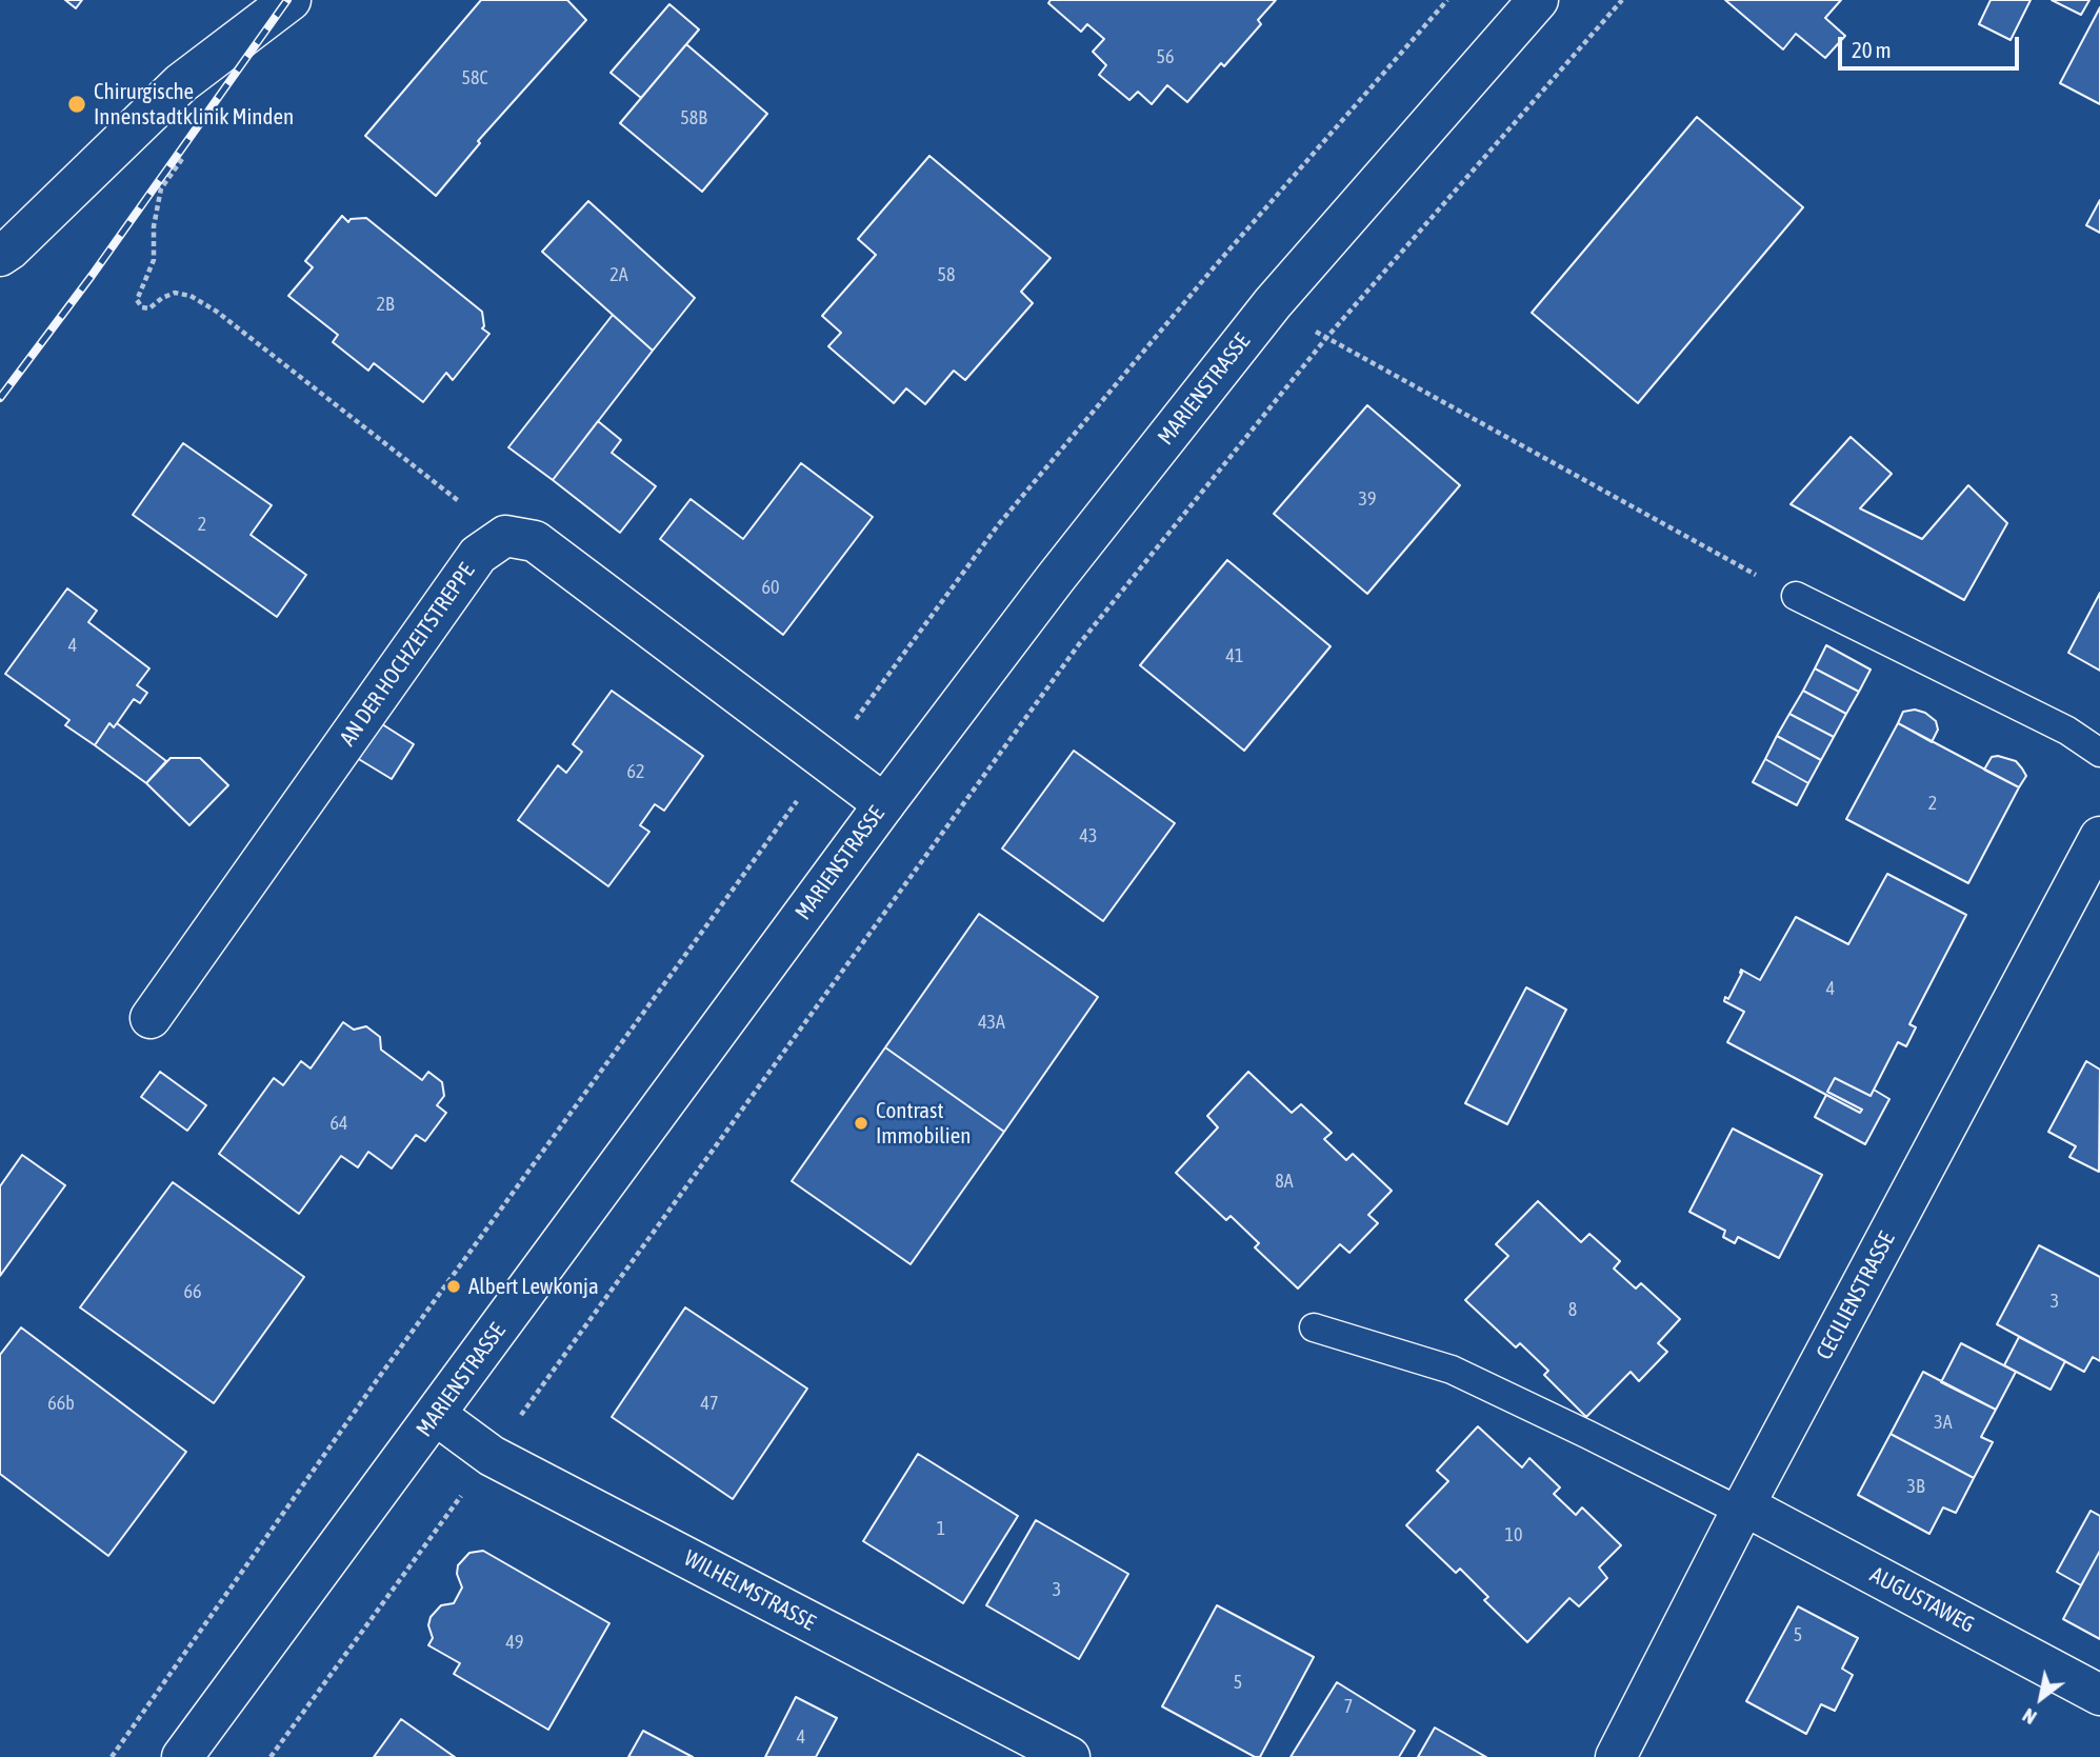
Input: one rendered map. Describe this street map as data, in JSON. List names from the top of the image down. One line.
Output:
{"streets":{"street":["MARIENSTRASSE","AN DER HOCHZEITSTREPPE","CECILIENSTRASSE","WILHELMSTRASSE","AUGUSTAWEG"]},"crossings":[["MARIENSTRASSE","WILHELMSTRASSE"],["CECILIENSTRASSE","AUGUSTAWEG"]],"places":["Chirurgische Innenstadtklinik Minden","Contrast Immobilien","Albert Lewkonja"],"house_numbers":["56","58C","58B","2A","58","2B","39","2","60","4","41","62","2","43","4","43A","64","8A","66","3","8","66b","47","3A","3B","1","10","3","5","49","5","7","4"],"scale_bar":"20 m","north":"bottom left"}
